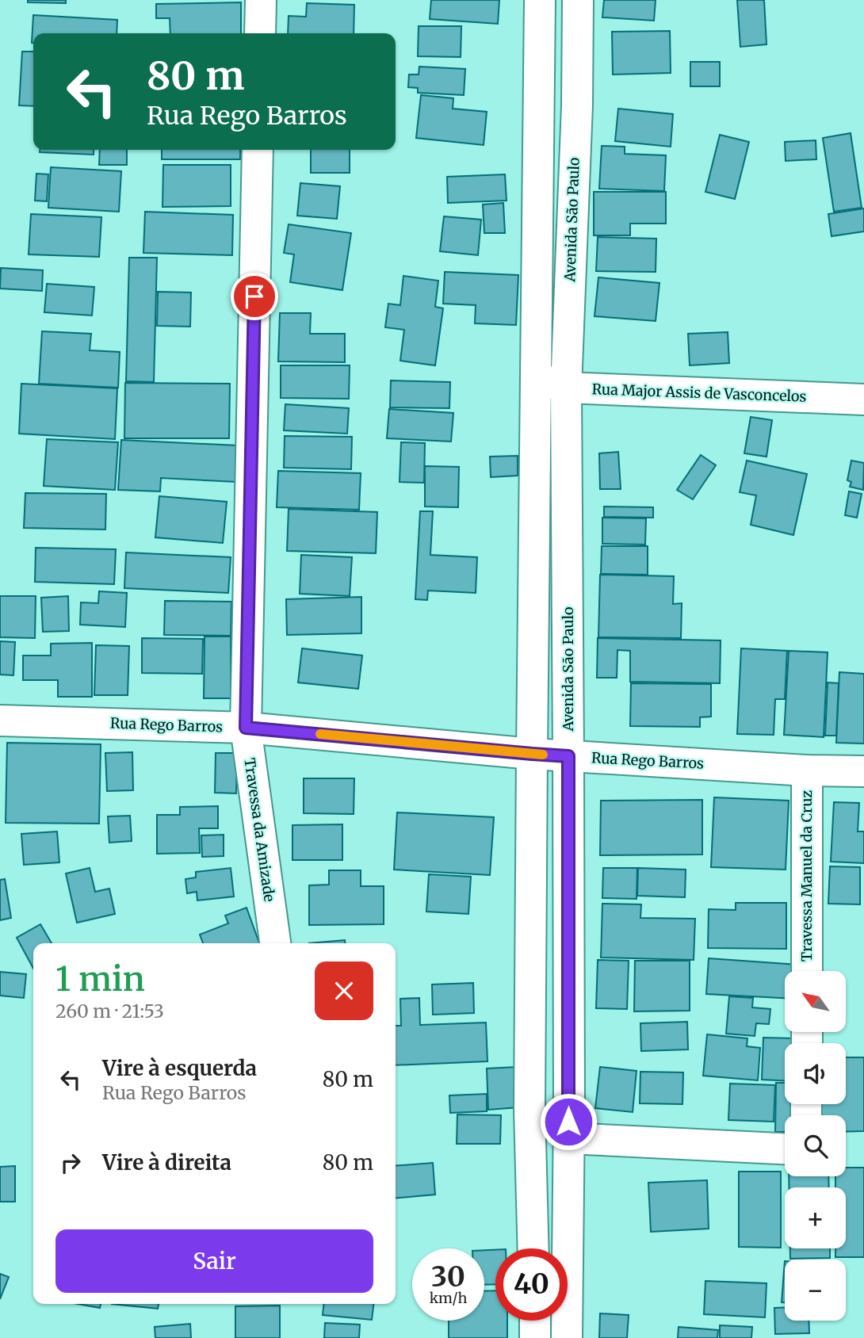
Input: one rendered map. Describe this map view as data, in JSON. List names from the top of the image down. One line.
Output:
{"streets":{"street":["Avenida São Paulo","Rua Major Assis de Vasconcelos","Rua Rego Barros","Travessa da Amizade","Travessa Manuel da Cruz"]},"crossings":[["Avenida São Paulo","Rua Major Assis de Vasconcelos"],["Avenida São Paulo","Rua Rego Barros"],["Rua Rego Barros","Travessa da Amizade"],["Rua Rego Barros","Travessa Manuel da Cruz"]],"north":"top left","page":{"turn":["80 m","Rua Rego Barros"],"heading":["1 min","260 m · 21:53"],"map_buttons":["+","−"],"list":[{"name":"Vire à esquerda","note":"Rua Rego Barros","value":"80 m"},{"name":"Vire à direita","value":"80 m"}],"buttons":"Sair","speed":"30 km/h","limit":"40"}}
